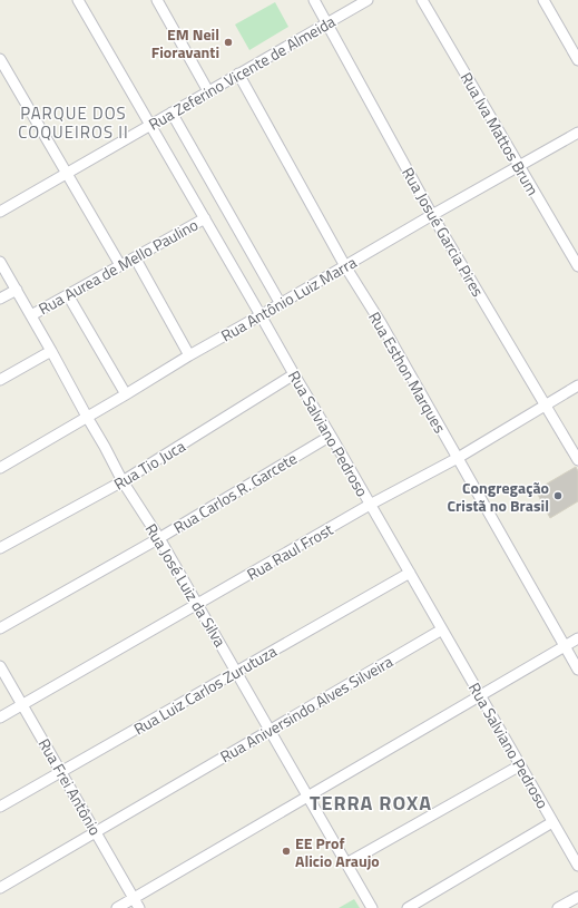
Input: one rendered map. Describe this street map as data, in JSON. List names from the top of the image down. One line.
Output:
{"streets":{"street":["Rua Zeferino Vicente de Almeida","Rua Iva Mattos Brum","Rua Josué Garcia Pires","Rua Aurea de Mello Paulino","Rua Antônio Luiz Marra","Rua Esthon Marques","Rua Salviano Pedroso","Rua Tio Juca","Rua Carlos R. Garcete","Rua Raul Frost","Rua José Luiz da Silva","Rua Luiz Carlos Zurutuza","Rua Aniversindo Alves Silveira","Rua Frei Antônio"]},"crossings":[["Rua Zeferino Vicente de Almeida","Rua Josué Garcia Pires"],["Rua Zeferino Vicente de Almeida","Rua Esthon Marques"],["Rua Zeferino Vicente de Almeida","Rua Salviano Pedroso"],["Rua Iva Mattos Brum","Rua Antônio Luiz Marra"],["Rua Josué Garcia Pires","Rua Antônio Luiz Marra"],["Rua Josué Garcia Pires","Rua Raul Frost"],["Rua Aurea de Mello Paulino","Rua Salviano Pedroso"],["Rua Aurea de Mello Paulino","Rua José Luiz da Silva"],["Rua Antônio Luiz Marra","Rua Esthon Marques"],["Rua Antônio Luiz Marra","Rua Salviano Pedroso"],["Rua Antônio Luiz Marra","Rua José Luiz da Silva"],["Rua Esthon Marques","Rua Raul Frost"],["Rua Salviano Pedroso","Rua Tio Juca"],["Rua Salviano Pedroso","Rua Carlos R. Garcete"],["Rua Salviano Pedroso","Rua Raul Frost"],["Rua Salviano Pedroso","Rua Luiz Carlos Zurutuza"],["Rua Salviano Pedroso","Rua Aniversindo Alves Silveira"],["Rua Tio Juca","Rua José Luiz da Silva"],["Rua Carlos R. Garcete","Rua José Luiz da Silva"],["Rua Raul Frost","Rua José Luiz da Silva"],["Rua Raul Frost","Rua Frei Antônio"],["Rua José Luiz da Silva","Rua Luiz Carlos Zurutuza"],["Rua José Luiz da Silva","Rua Aniversindo Alves Silveira"],["Rua Luiz Carlos Zurutuza","Rua Frei Antônio"],["Rua Aniversindo Alves Silveira","Rua Frei Antônio"]],"districts":["PARQUE DOS COQUEIROS II","TERRA ROXA"],"places":["EM Neil Fioravanti","Congregação Cristã no Brasil","EE Prof Alicio Araujo"]}
